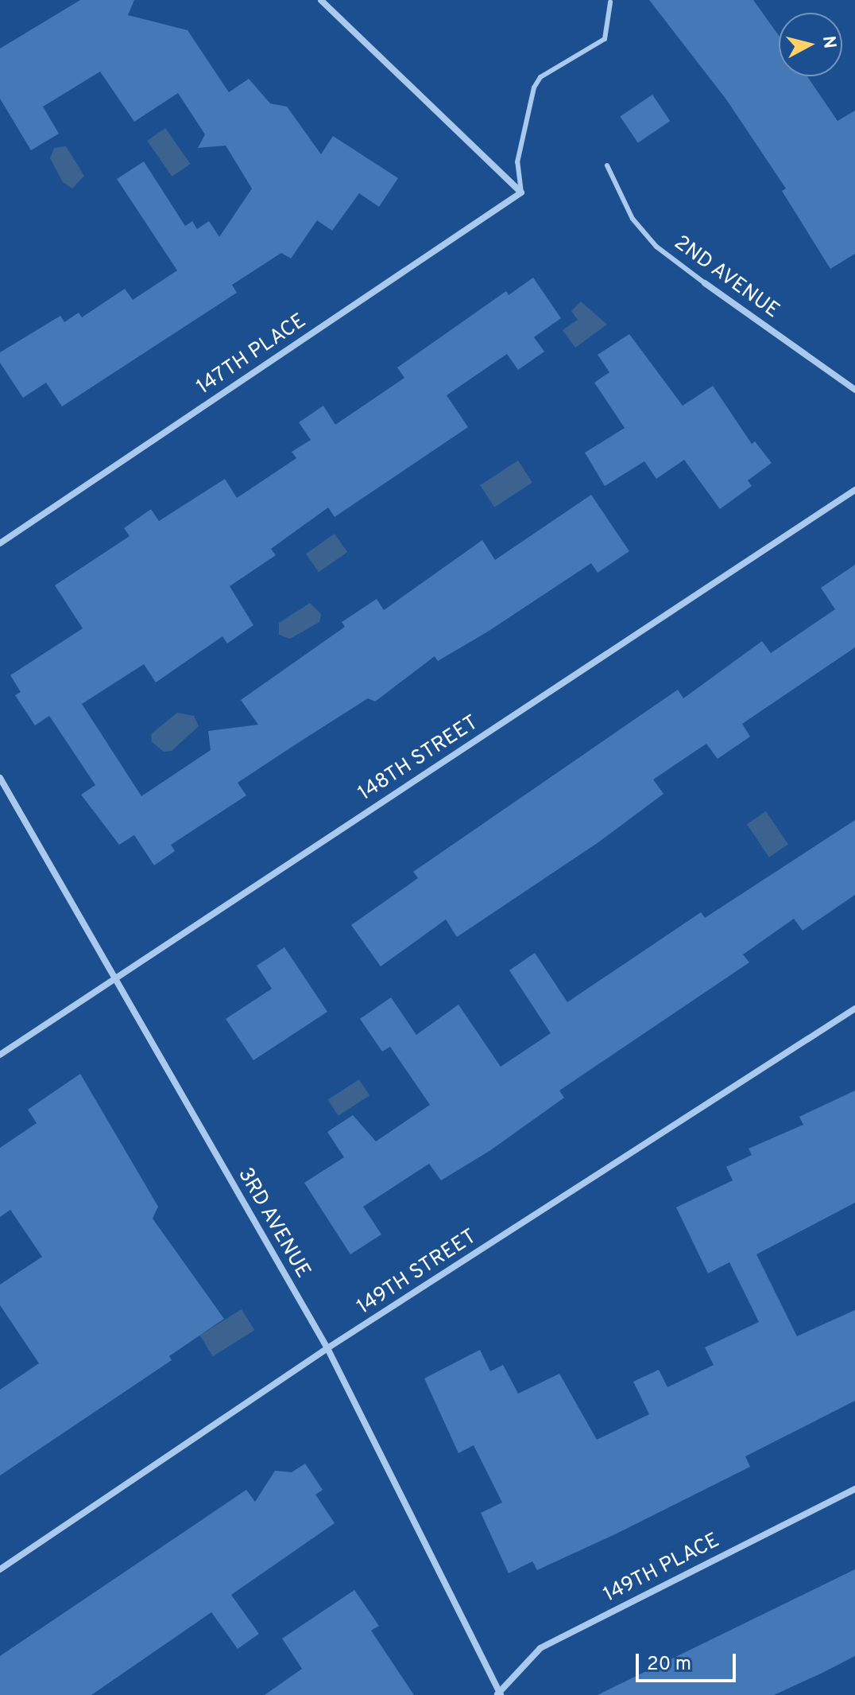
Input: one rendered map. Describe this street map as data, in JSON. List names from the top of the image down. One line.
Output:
{"streets":{"street":["2ND AVENUE","147TH PLACE","148TH STREET","3RD AVENUE","149TH STREET","149TH PLACE"]},"crossings":[["148TH STREET","3RD AVENUE"],["3RD AVENUE","149TH STREET"],["3RD AVENUE","149TH PLACE"]],"scale_bar":"20 m","north":"right"}
